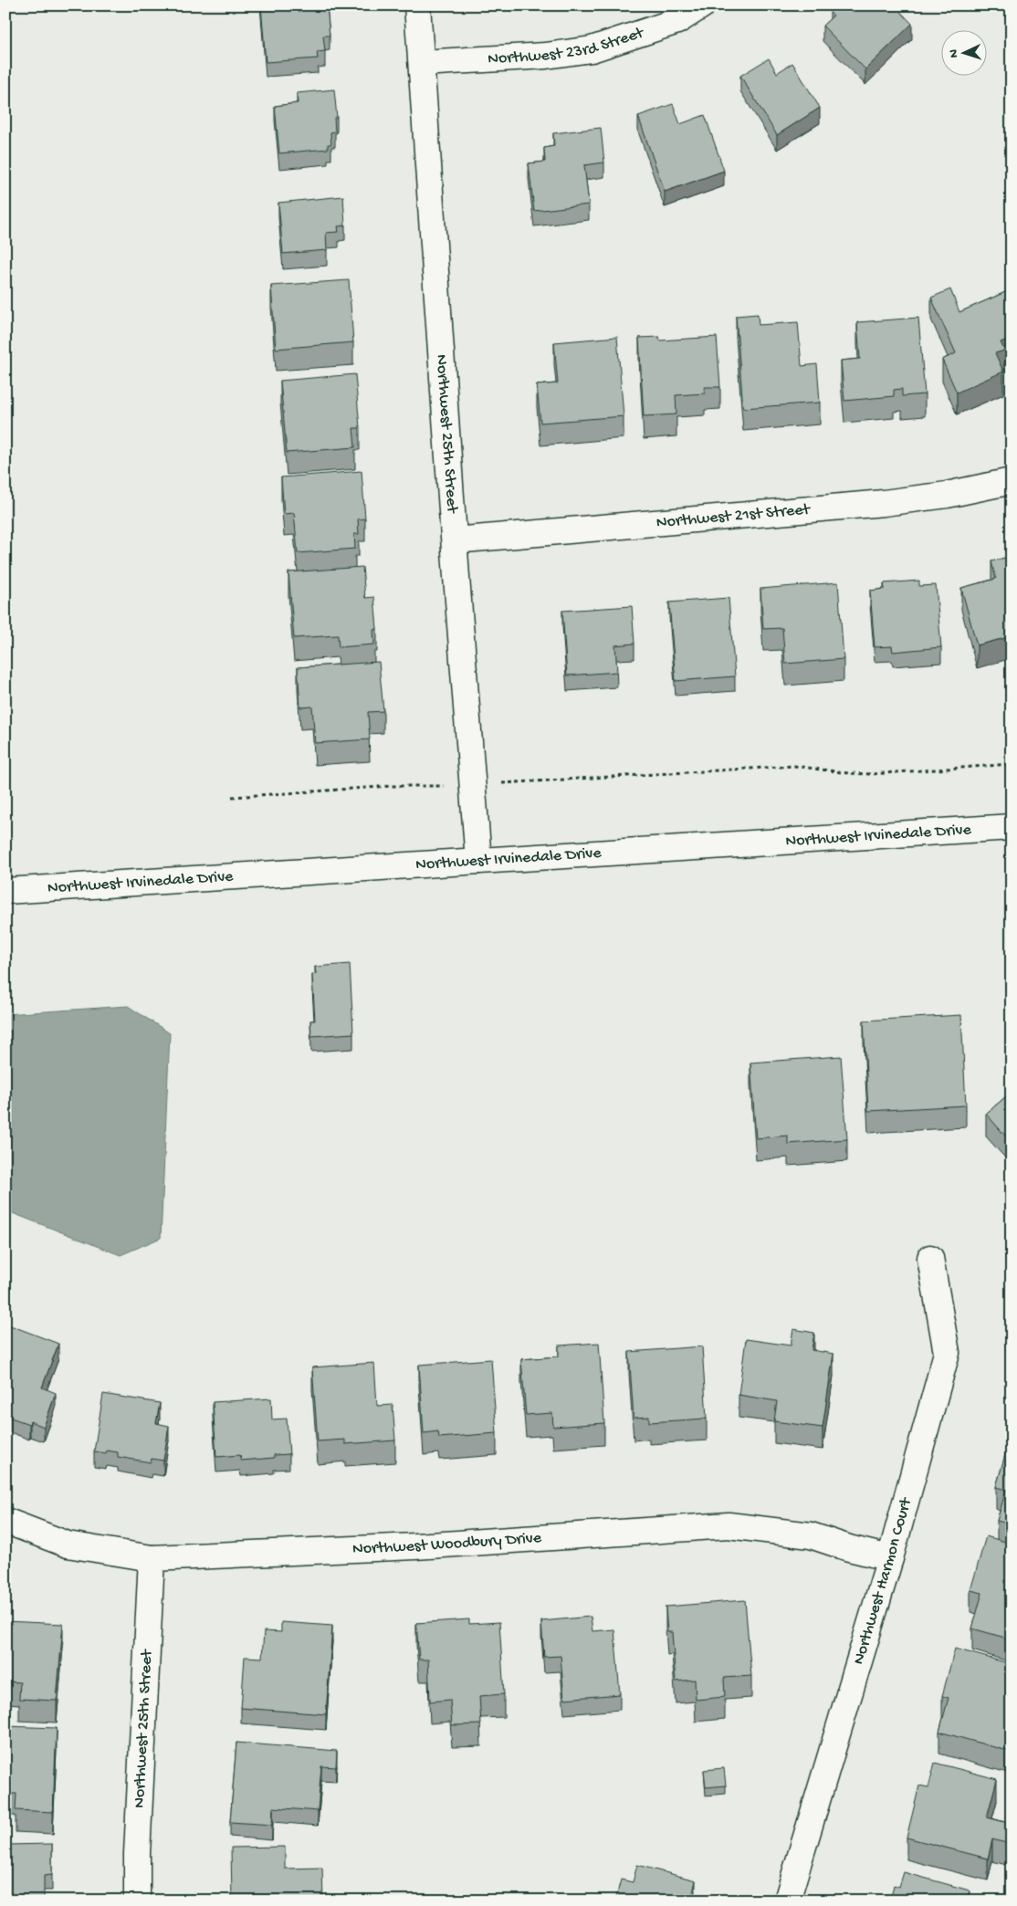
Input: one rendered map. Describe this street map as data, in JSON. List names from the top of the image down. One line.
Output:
{"streets":{"street":["Northwest 23rd Street","Northwest 25th Street","Northwest 21st Street","Northwest Irvinedale Drive","Northwest Woodbury Drive","Northwest Harmon Court"]},"crossings":[["Northwest 23rd Street","Northwest 25th Street"],["Northwest 25th Street","Northwest 21st Street"],["Northwest 25th Street","Northwest Irvinedale Drive"],["Northwest 25th Street","Northwest Woodbury Drive"],["Northwest Woodbury Drive","Northwest Harmon Court"]],"north":"left"}
